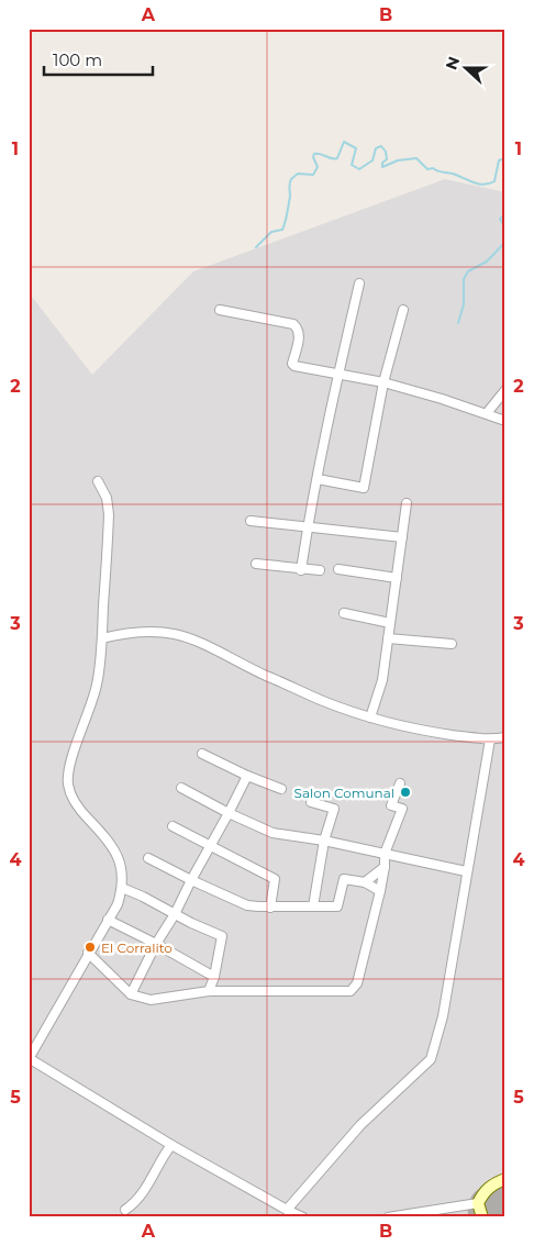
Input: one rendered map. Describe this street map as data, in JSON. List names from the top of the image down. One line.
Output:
{"places":["Salon Comunal","El Corralito"],"scale_bar":"100 m","north":"left","grid":{"columns":["A","B"],"rows":["1","2","3","4","5"]}}
